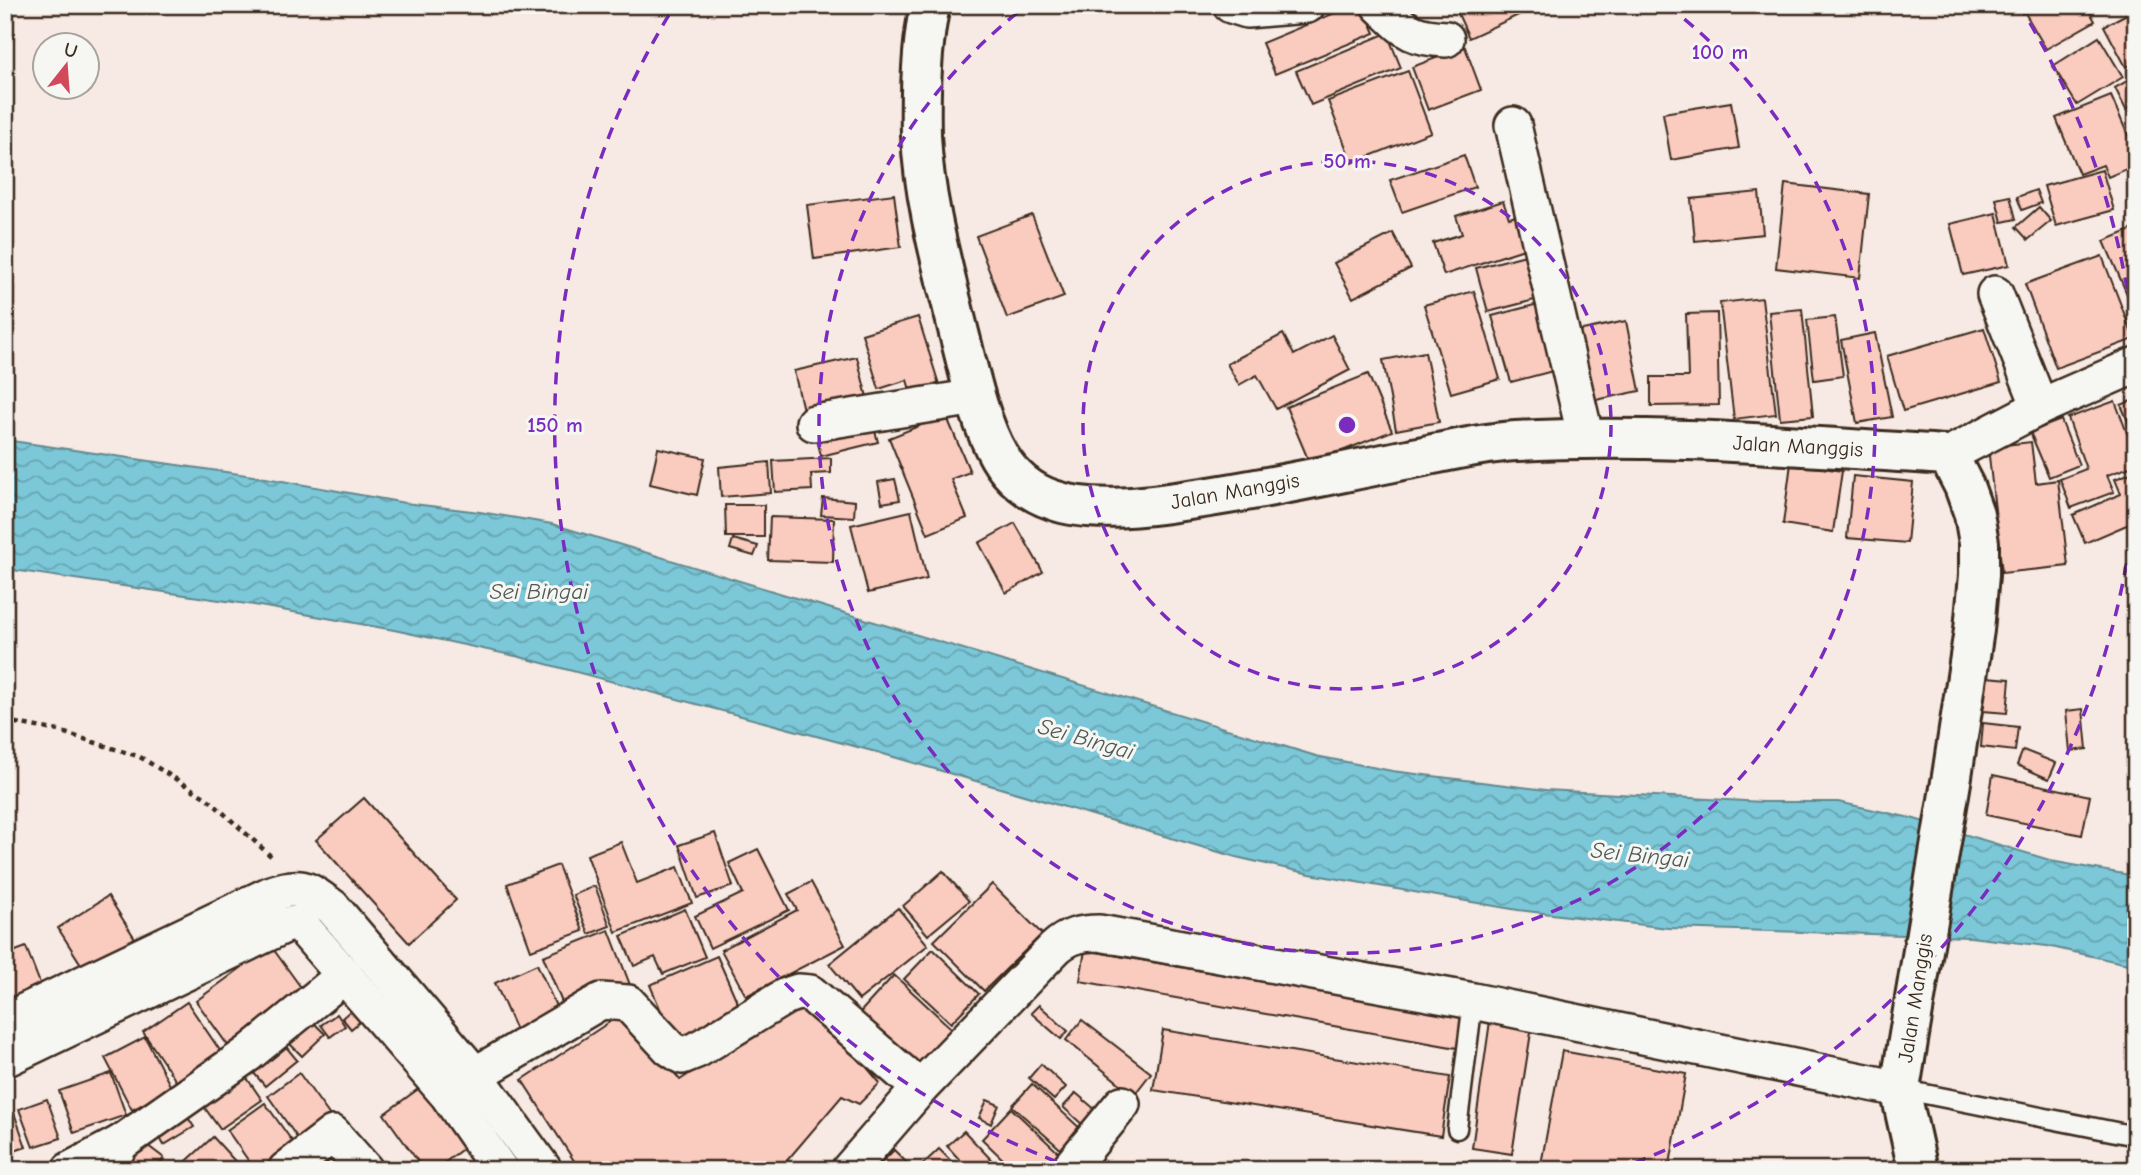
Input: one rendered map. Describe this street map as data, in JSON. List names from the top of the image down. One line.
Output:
{"streets":{"street":["Jalan Manggis"]},"water":["Sei Bingai"],"north":"top","rings":["100 m","50 m","150 m"]}
